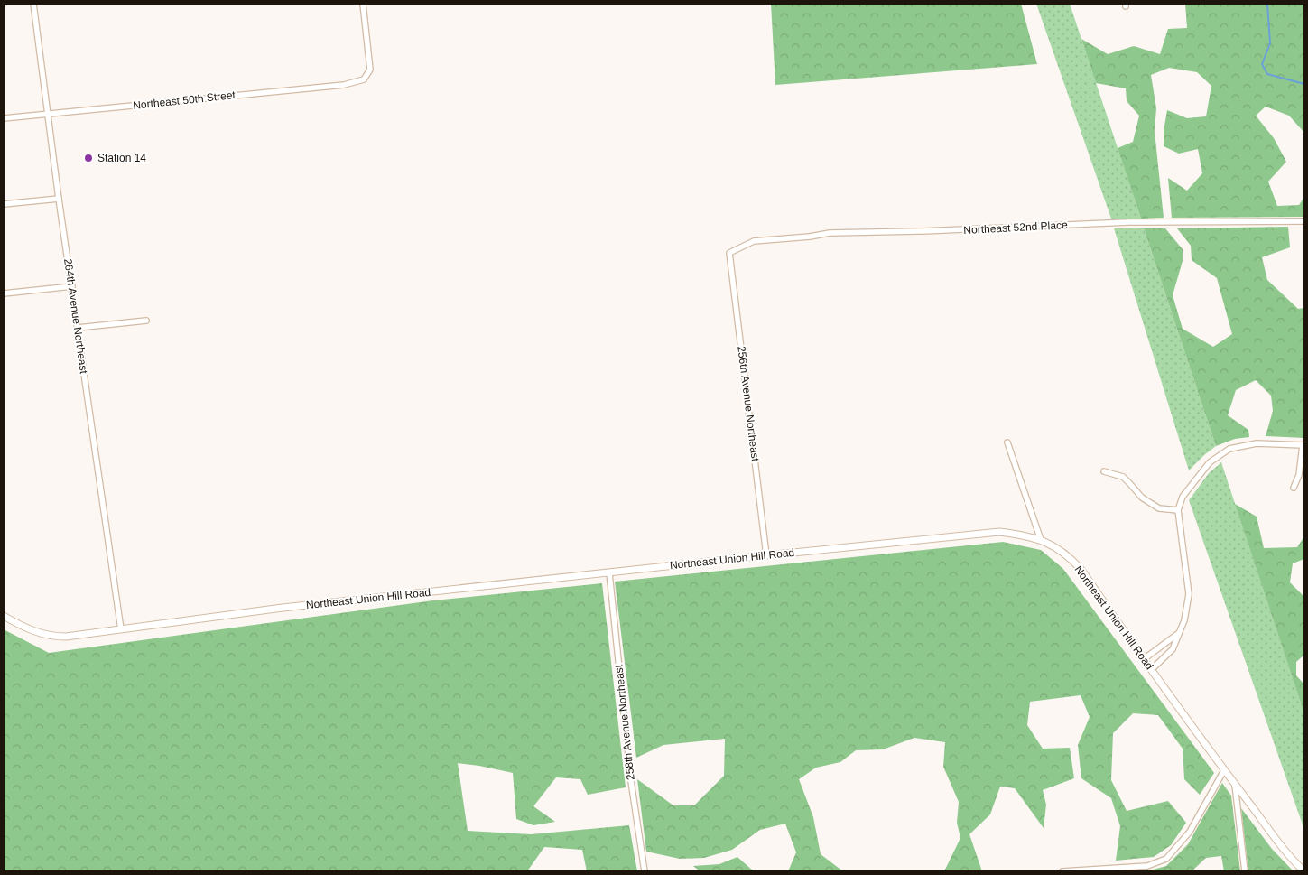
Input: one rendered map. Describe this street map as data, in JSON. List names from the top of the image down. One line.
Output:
{"streets":{"street":["Northeast 50th Street","Northeast 52nd Place","264th Avenue Northeast","256th Avenue Northeast","Northeast Union Hill Road","258th Avenue Northeast"]},"crossings":[["Northeast 50th Street","264th Avenue Northeast"],["Northeast 52nd Place","256th Avenue Northeast"],["264th Avenue Northeast","Northeast Union Hill Road"],["256th Avenue Northeast","Northeast Union Hill Road"],["Northeast Union Hill Road","258th Avenue Northeast"]],"places":["Station 14"]}
